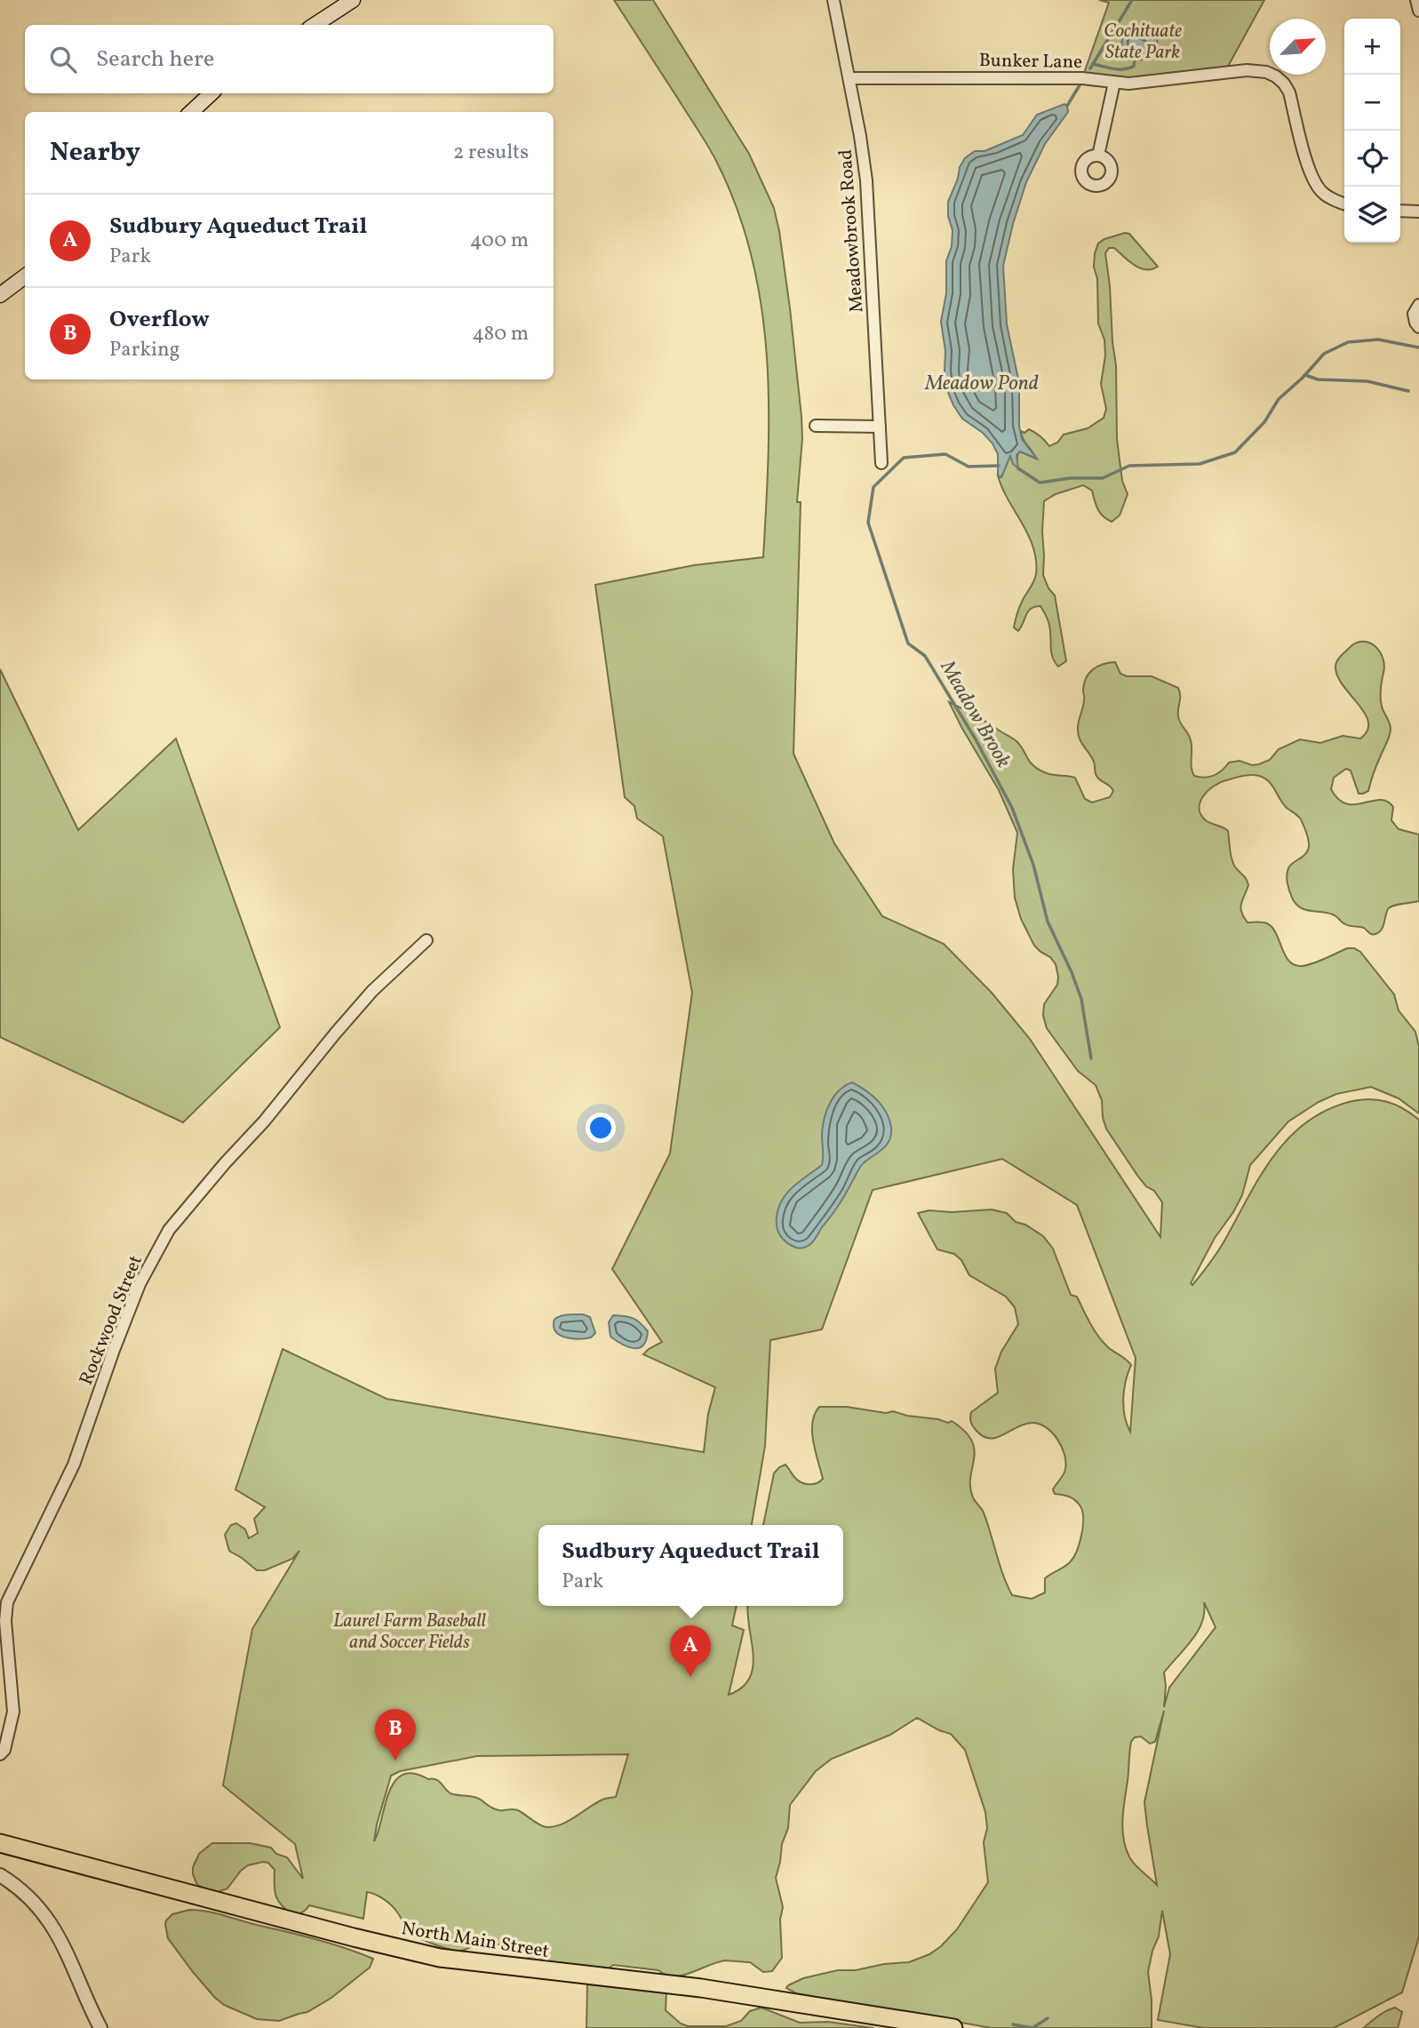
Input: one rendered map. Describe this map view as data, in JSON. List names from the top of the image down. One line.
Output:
{"streets":{"main road":["North Main Street"],"street":["Bunker Lane","Meadowbrook Road","Rockwood Street"]},"crossings":[["Bunker Lane","Meadowbrook Road"]],"water":["Meadow Pond","Meadow Brook"],"parks":["Cochituate State Park","Laurel Farm Baseball and Soccer Fields"],"north":"top right","page":{"map_buttons":["+","−"],"search":"Search here","heading":["Nearby","2 results"],"list":[{"mark":"A","name":"Sudbury Aqueduct Trail","note":"Park","value":"400 m"},{"mark":"B","name":"Overflow","note":"Parking","value":"480 m"}],"popup":["Sudbury Aqueduct Trail","Park"],"pins":["A","B"]}}
